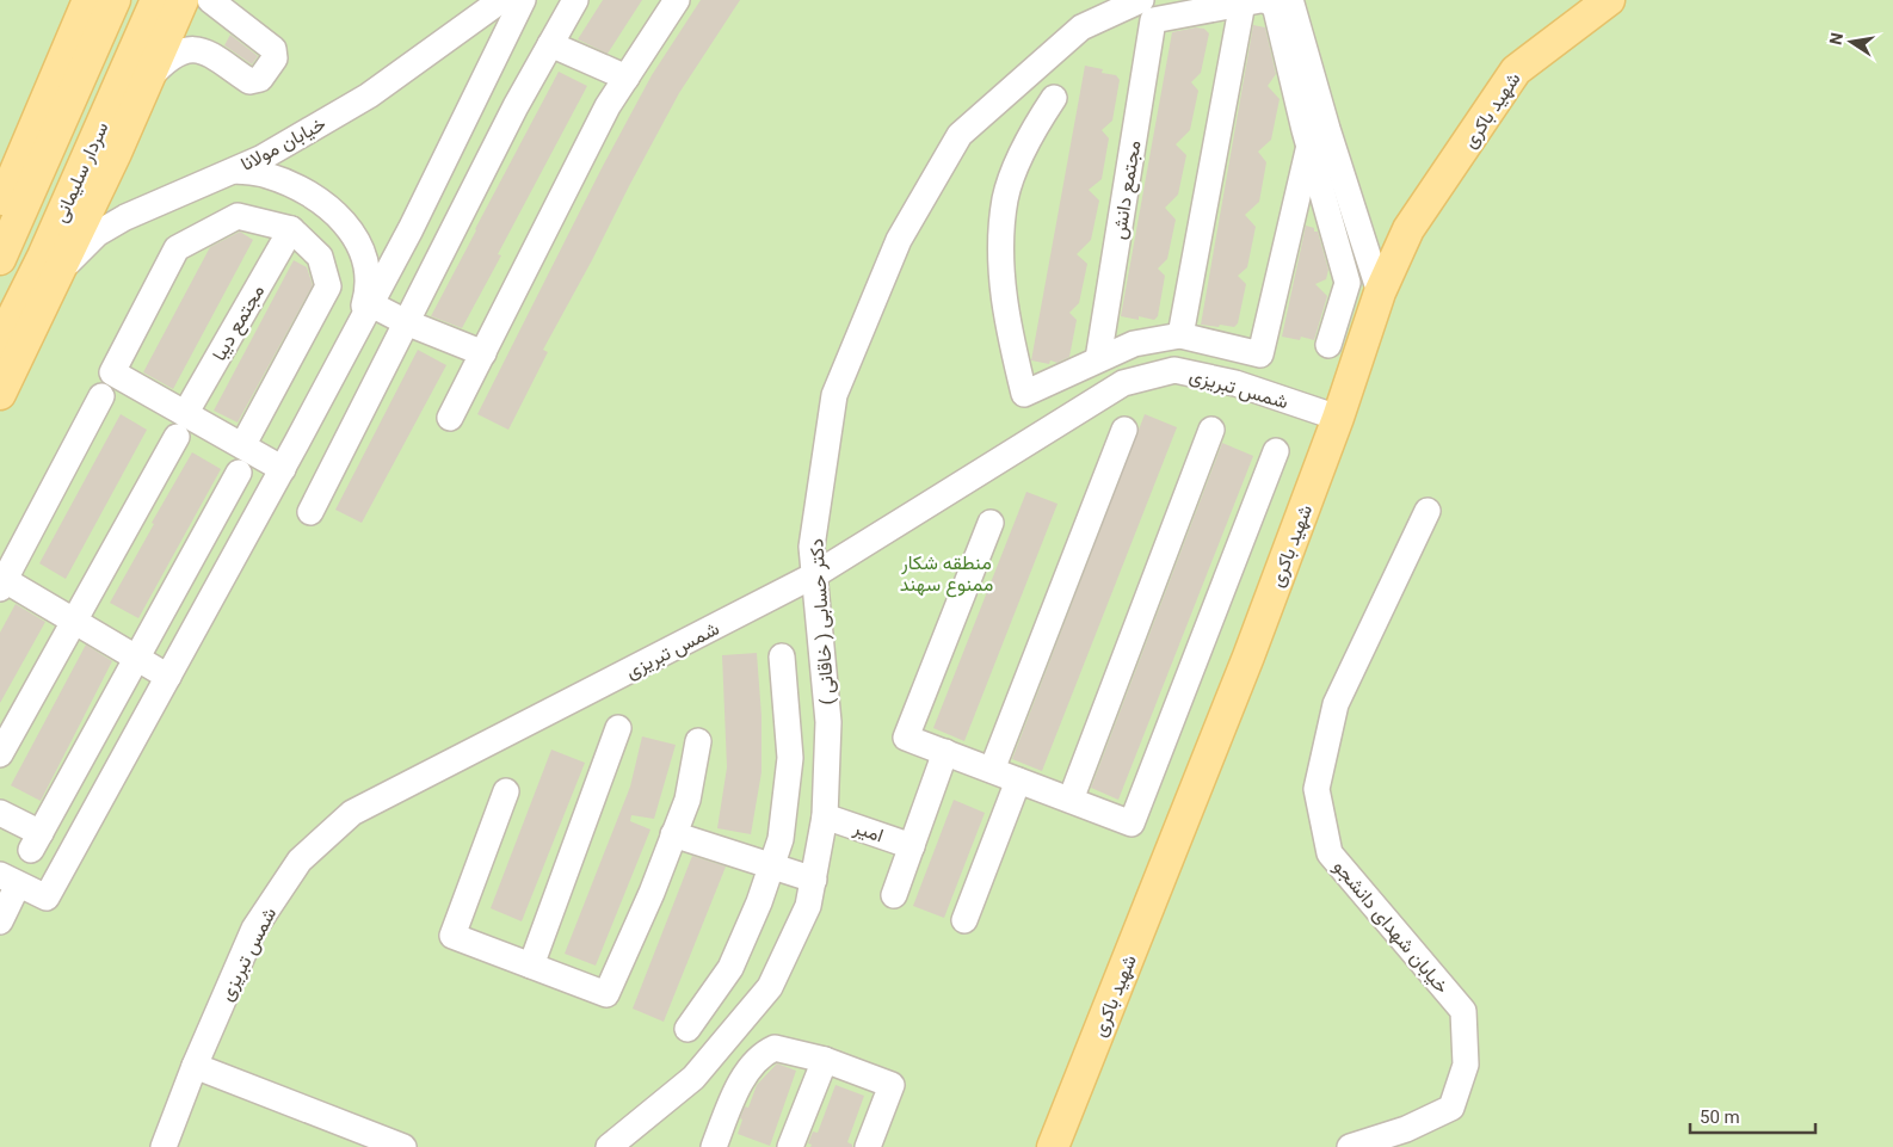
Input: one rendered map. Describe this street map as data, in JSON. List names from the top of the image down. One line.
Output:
{"streets":{"main road":["شهید باکری","سردار سلیمانی"],"street":["خیابان مولانا","مجتمع دانش","مجتمع دیبا","شمس تبریزی","دکتر حسابی ( خاقانی )","امیر","خیابان شهدای دانشجو"]},"crossings":[["شهید باکری","شمس تبریزی"],["مجتمع دانش","دکتر حسابی ( خاقانی )"],["شمس تبریزی","دکتر حسابی ( خاقانی )"],["دکتر حسابی ( خاقانی )","امیر"]],"parks":["منطقه شکار ممنوع سهند"],"scale_bar":"50 m","north":"left"}
